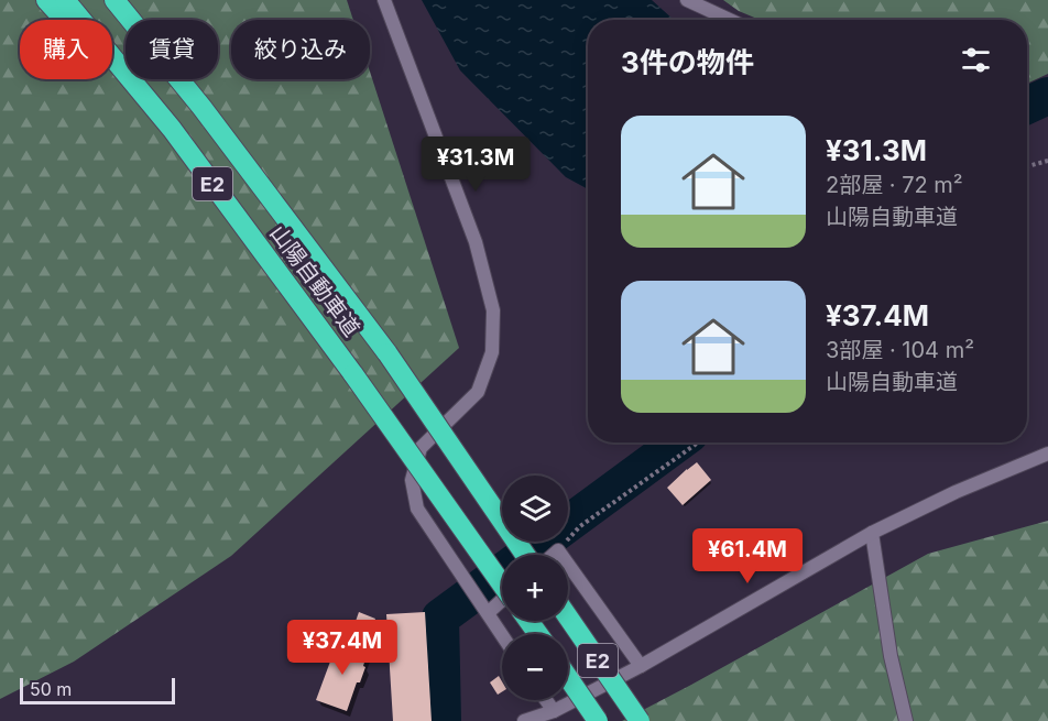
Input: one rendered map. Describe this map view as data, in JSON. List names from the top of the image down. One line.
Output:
{"streets":{"highway":["E2","山陽自動車道"]},"scale_bar":"50 m","page":{"chip":["購入","賃貸","絞り込み"],"heading":"3件の物件","list":[{"name":"¥31.3M","note":"2部屋 · 72 m² · 山陽自動車道"},{"name":"¥37.4M","note":"3部屋 · 104 m² · 山陽自動車道"}],"price":["¥31.3M","¥61.4M","¥37.4M"],"map_buttons":["+","−"],"scale":"50 m"}}
